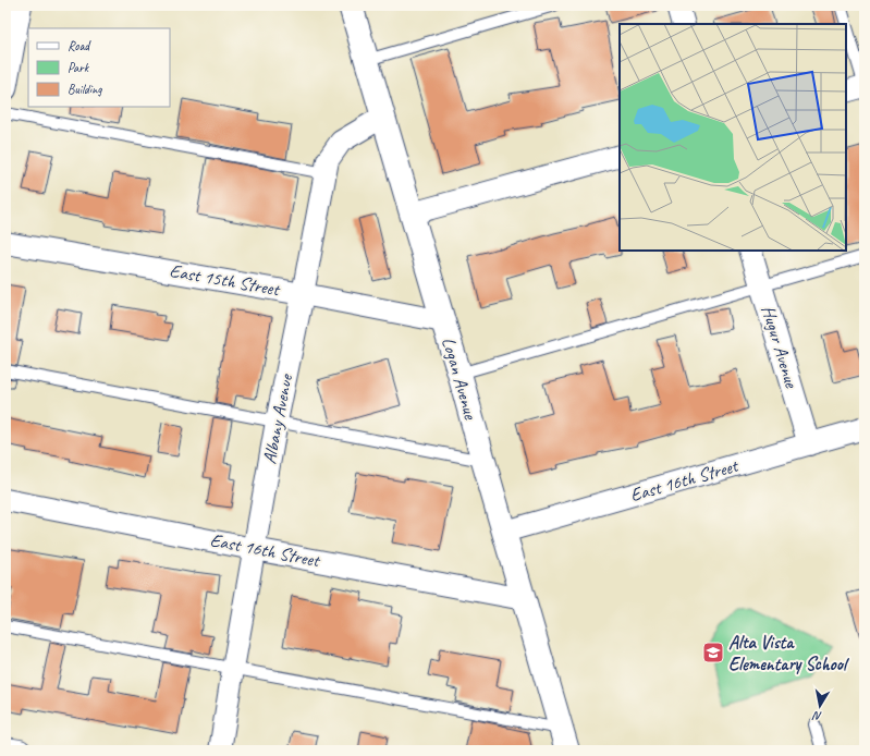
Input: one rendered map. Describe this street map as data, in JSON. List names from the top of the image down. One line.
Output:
{"streets":{"street":["East 15th Street","Hugur Avenue","Logan Avenue","Albany Avenue","East 16th Street"]},"crossings":[["East 15th Street","Logan Avenue"],["East 15th Street","Albany Avenue"],["Hugur Avenue","East 16th Street"],["Logan Avenue","Albany Avenue"],["Logan Avenue","East 16th Street"],["Albany Avenue","East 16th Street"]],"places":{"school or university":["Alta Vista Elementary School"]},"legend":["Road","Park","Building"],"north":"bottom"}
